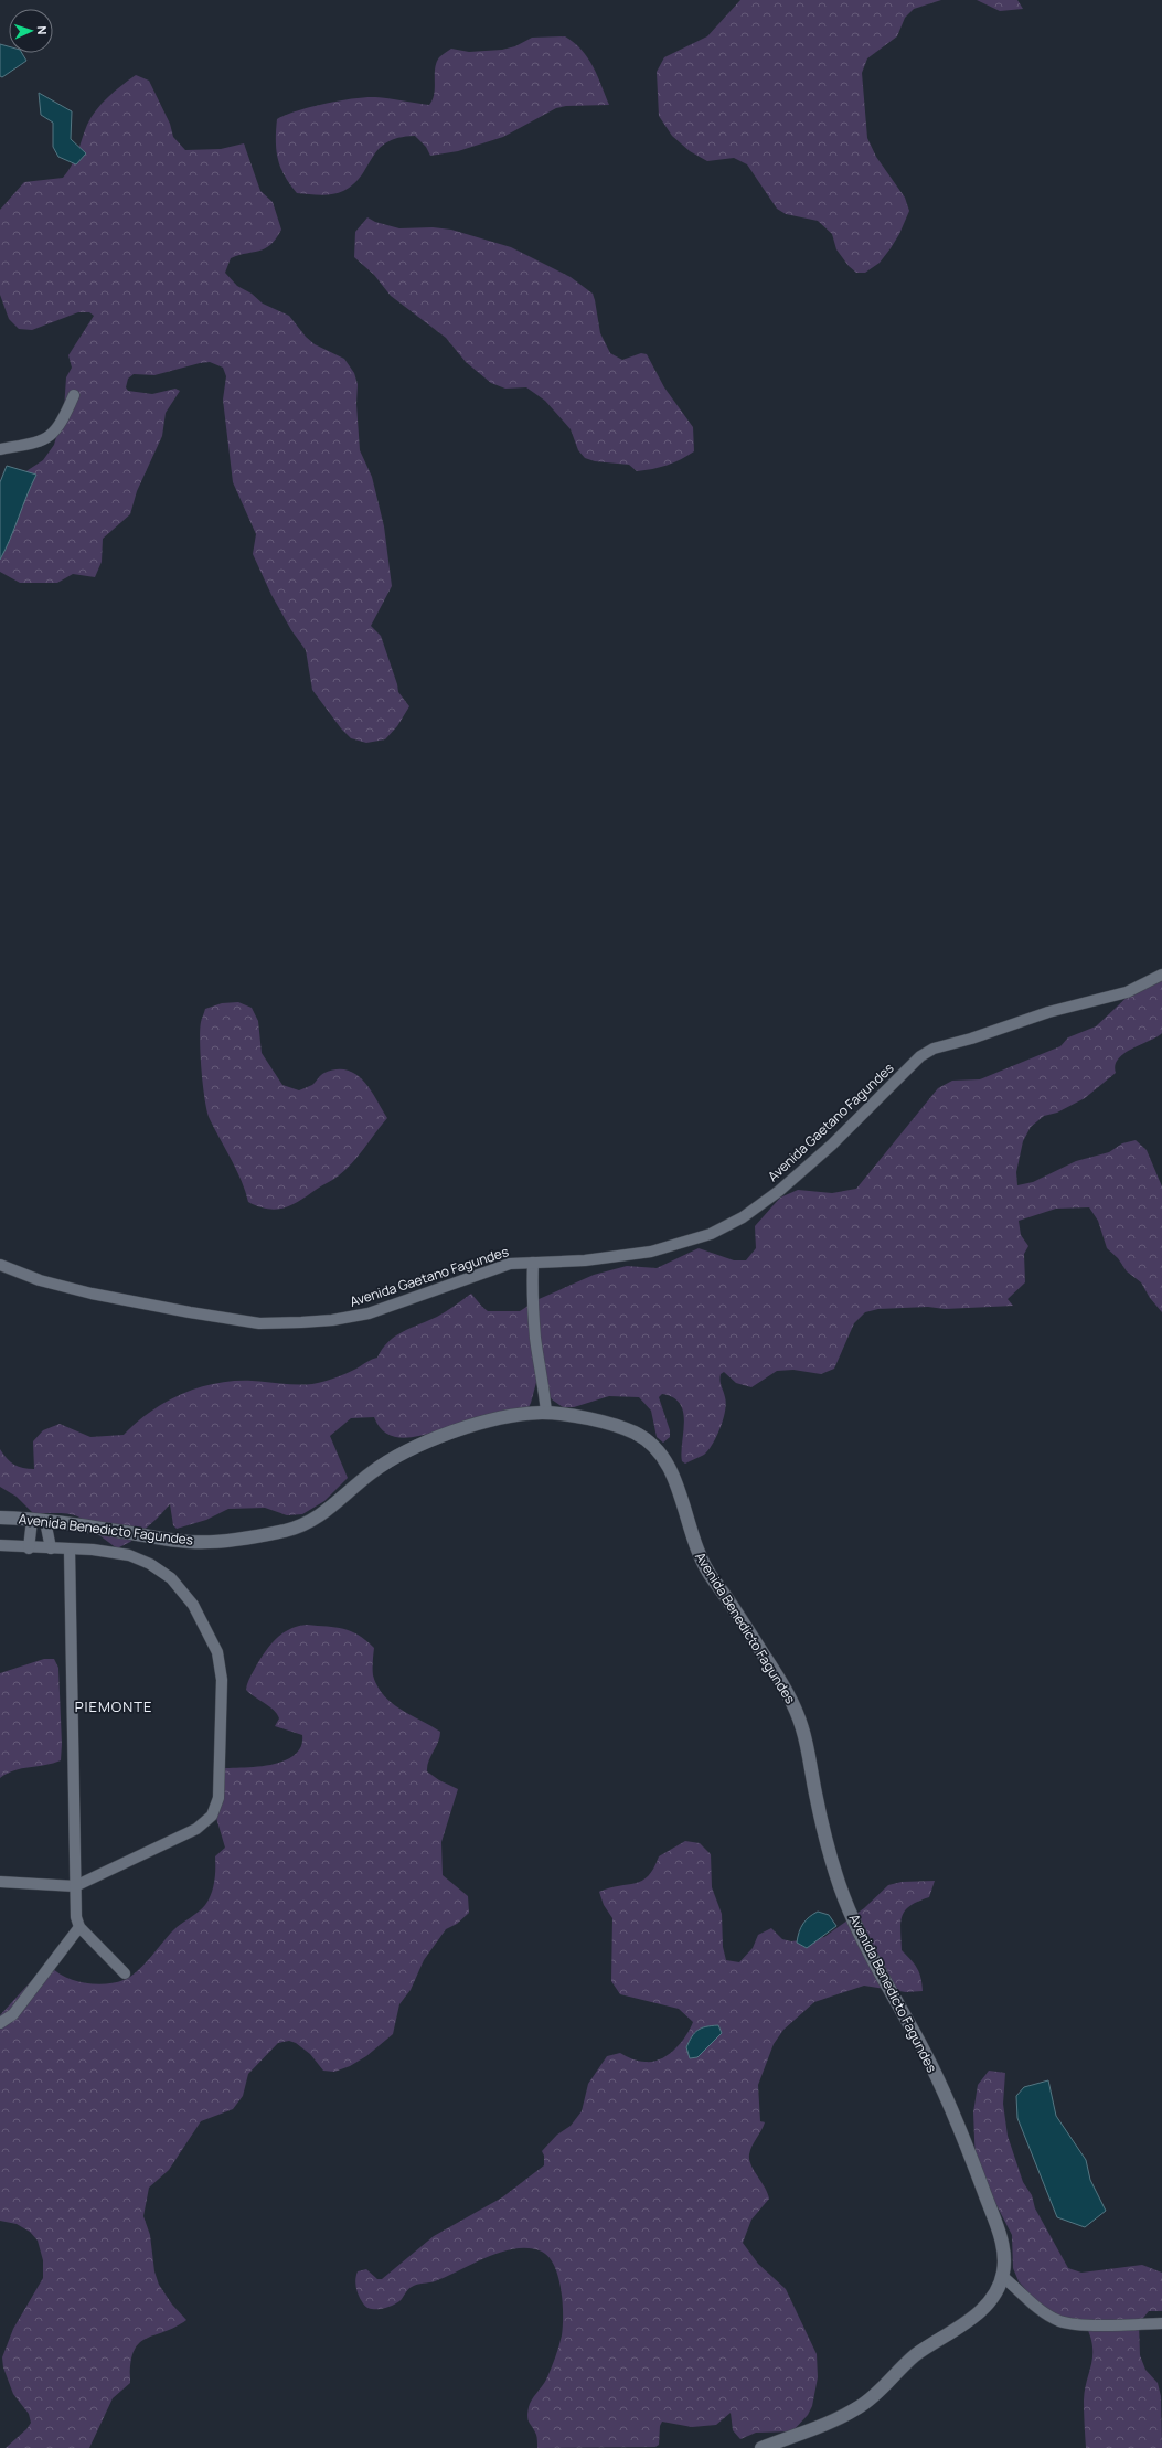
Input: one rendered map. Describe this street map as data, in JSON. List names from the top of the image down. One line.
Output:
{"streets":{"street":["Avenida Gaetano Fagundes","Avenida Benedicto Fagundes"]},"districts":["PIEMONTE"],"north":"right"}
